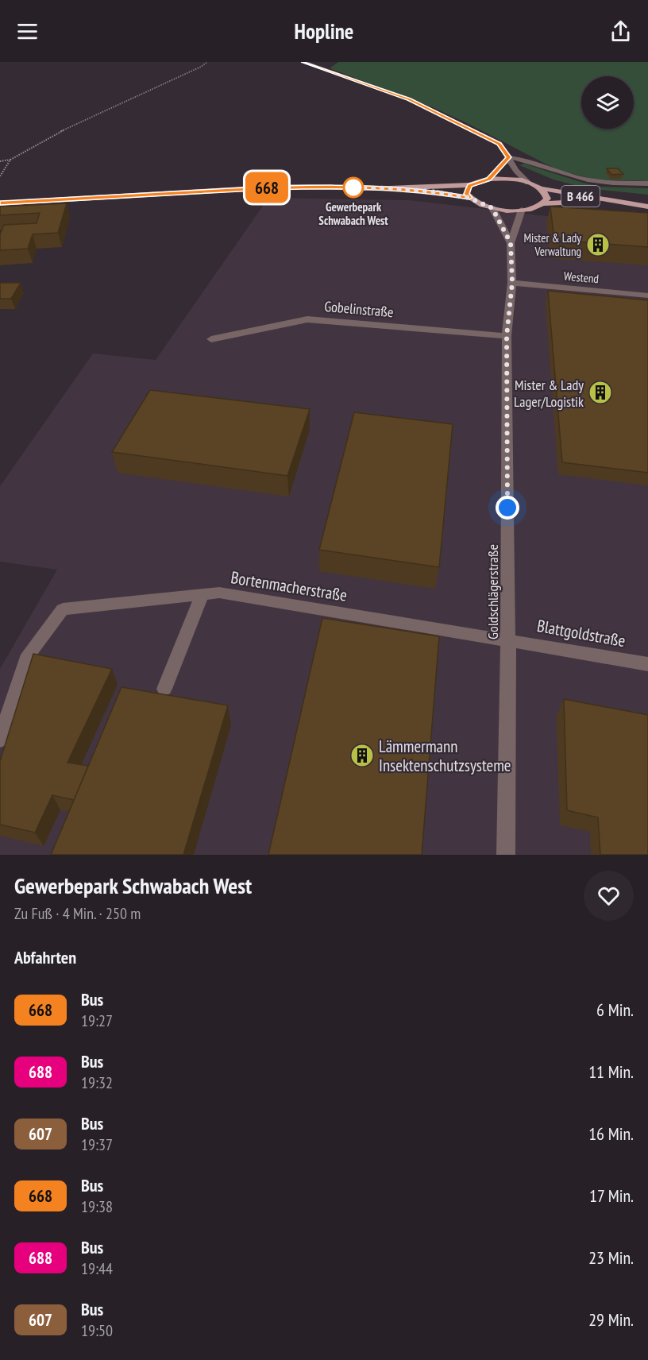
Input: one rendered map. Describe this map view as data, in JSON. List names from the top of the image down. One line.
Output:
{"streets":{"main road":["B 466"],"street":["Westend","Gobelinstraße","Bortenmacherstraße","Goldschlägerstraße","Blattgoldstraße"]},"crossings":[["Westend","Goldschlägerstraße"],["Gobelinstraße","Goldschlägerstraße"],["Bortenmacherstraße","Goldschlägerstraße"],["Bortenmacherstraße","Blattgoldstraße"],["Goldschlägerstraße","Blattgoldstraße"]],"places":{"other":["Gewerbepark Schwabach West"],"building":["Mister & Lady Verwaltung","Mister & Lady Lager/Logistik","Lämmermann Insektenschutzsysteme"]},"lines":["bus line 668"],"page":{"header":"Hopline","on_map":"668","heading":[["Gewerbepark Schwabach West","Zu Fuß · 4 Min. · 250 m"],"Abfahrten"],"list":[{"mark":"668","name":"Bus","note":"19:27","value":"6 Min."},{"mark":"688","name":"Bus","note":"19:32","value":"11 Min."},{"mark":"607","name":"Bus","note":"19:37","value":"16 Min."},{"mark":"668","name":"Bus","note":"19:38","value":"17 Min."},{"mark":"688","name":"Bus","note":"19:44","value":"23 Min."},{"mark":"607","name":"Bus","note":"19:50","value":"29 Min."}]}}
